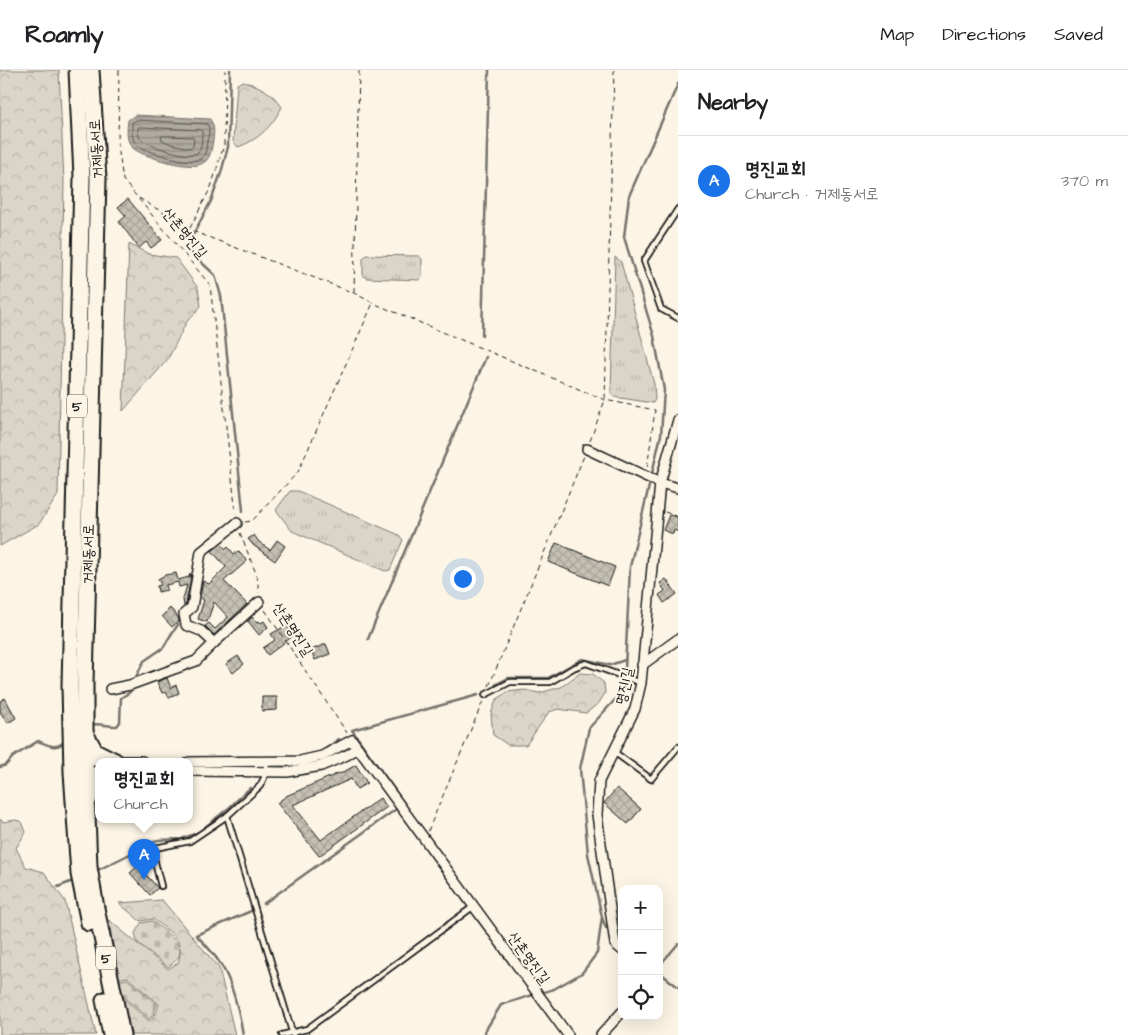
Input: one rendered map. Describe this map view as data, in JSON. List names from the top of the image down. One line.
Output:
{"streets":{"main road":["거제동서로","5"],"street":["산촌명진길","명진1길"]},"page":{"header":"Roamly","nav":["Map","Directions","Saved"],"heading":"Nearby","list":[{"mark":"A","name":"명진교회","note":"Church · 거제동서로","value":"370 m"}],"popup":["명진교회","Church"],"pins":"A","map_buttons":["+","−"]}}
